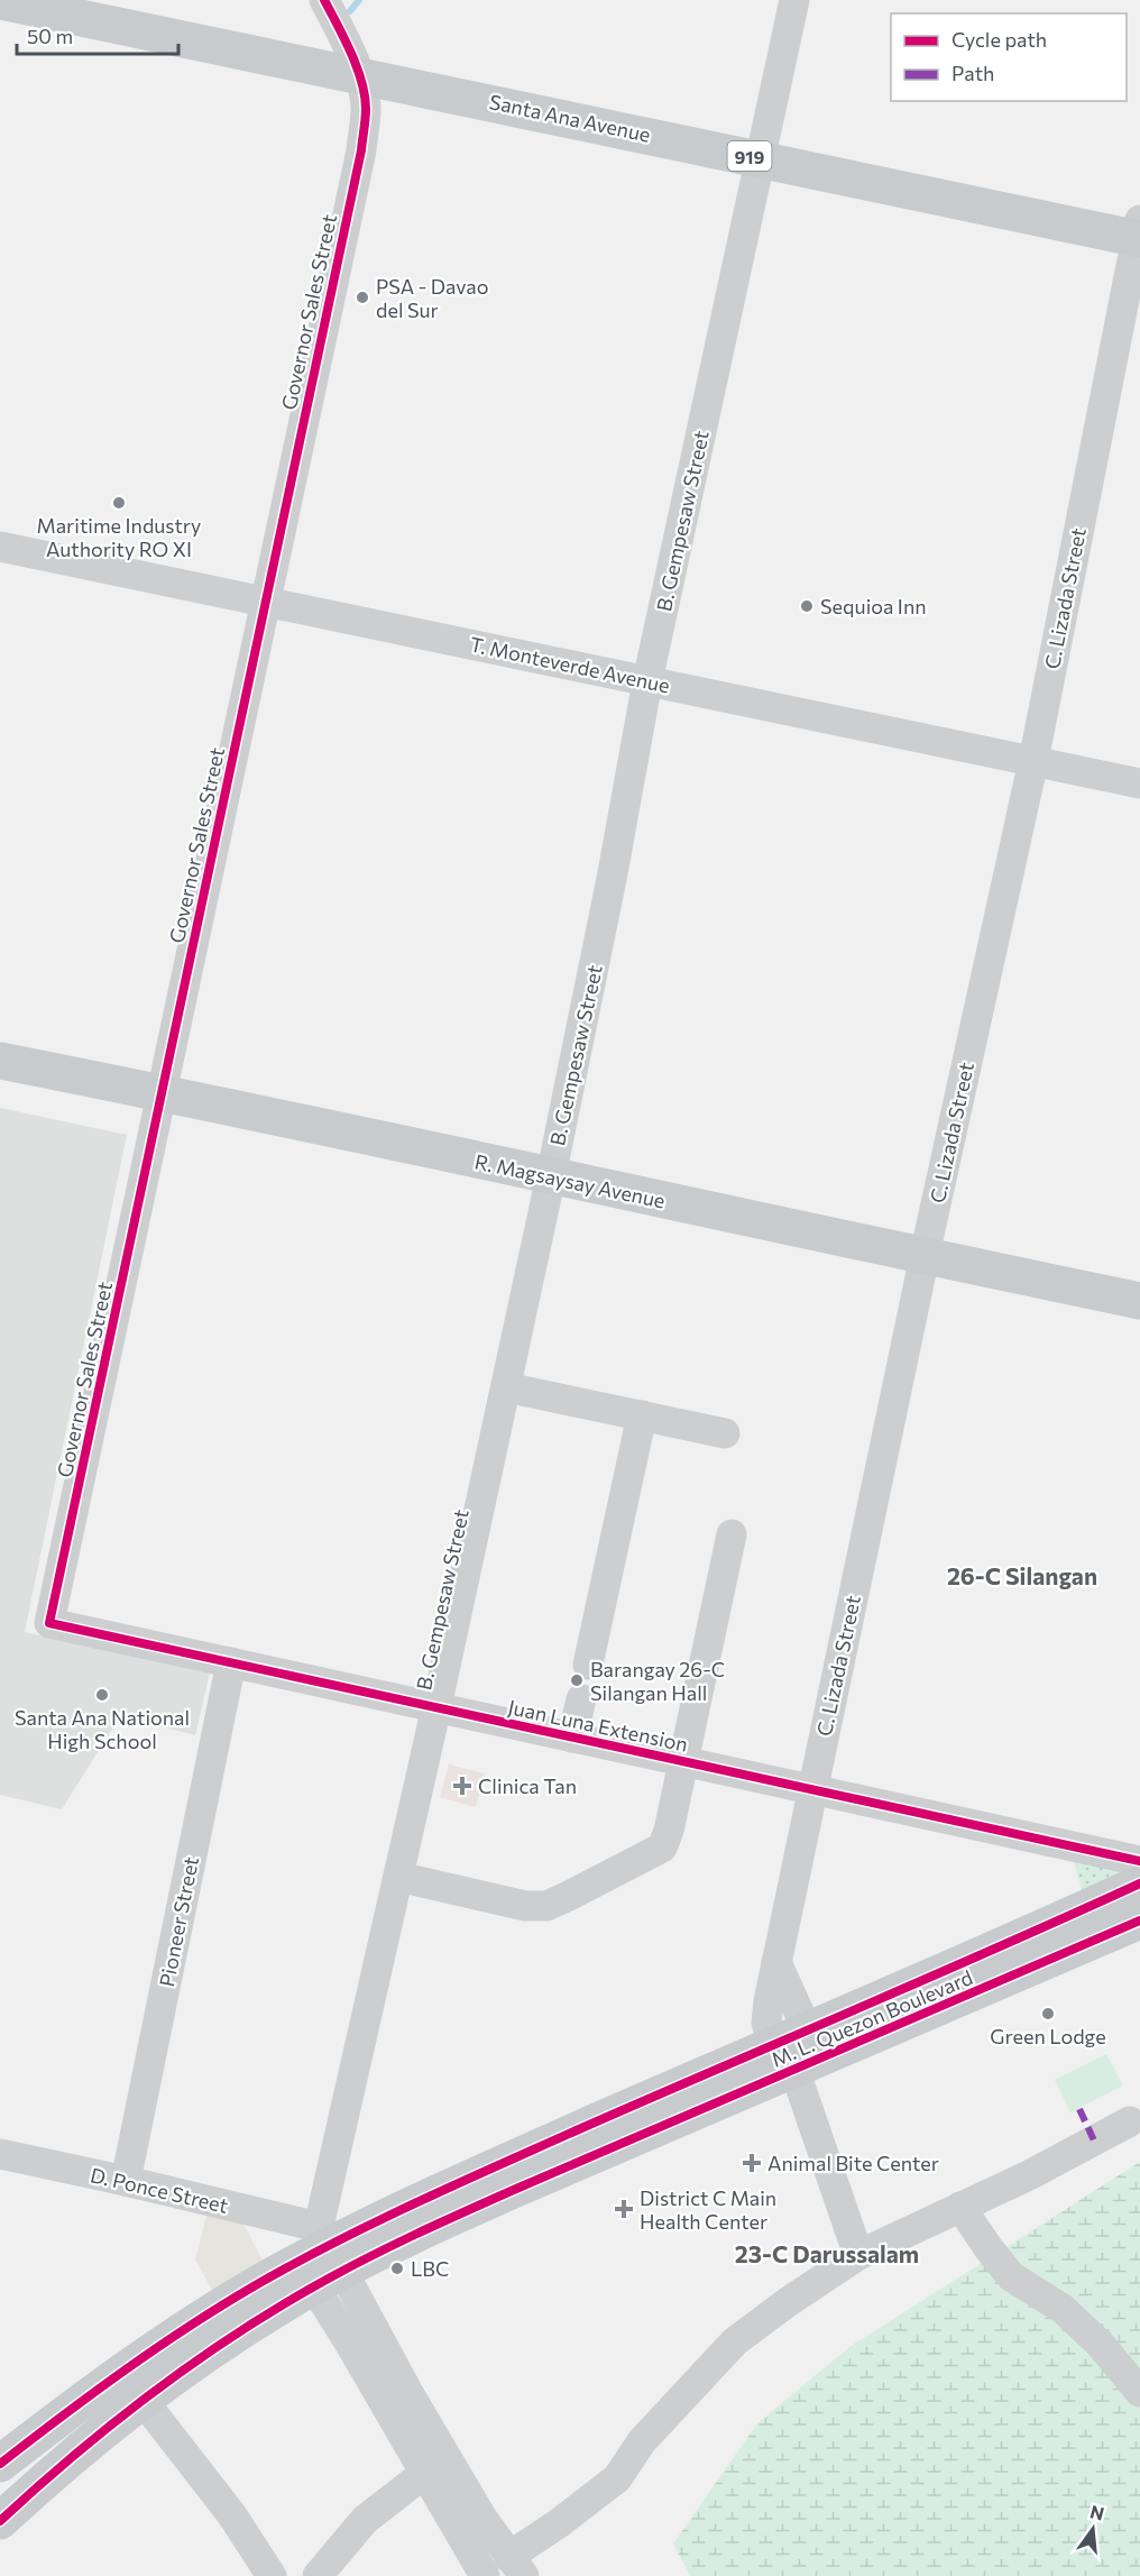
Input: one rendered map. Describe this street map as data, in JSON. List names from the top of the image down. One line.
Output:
{"streets":{"main road":["Santa Ana Avenue","919","R. Magsaysay Avenue","M. L. Quezon Boulevard"],"street":["Governor Sales Street","B. Gempesaw Street","C. Lizada Street","T. Monteverde Avenue","Juan Luna Extension","Pioneer Street","D. Ponce Street"]},"crossings":[["Santa Ana Avenue","Governor Sales Street"],["Santa Ana Avenue","B. Gempesaw Street"],["Santa Ana Avenue","C. Lizada Street"],["Governor Sales Street","T. Monteverde Avenue"],["Governor Sales Street","R. Magsaysay Avenue"],["Governor Sales Street","Juan Luna Extension"],["B. Gempesaw Street","T. Monteverde Avenue"],["B. Gempesaw Street","R. Magsaysay Avenue"],["B. Gempesaw Street","Juan Luna Extension"],["B. Gempesaw Street","M. L. Quezon Boulevard"],["B. Gempesaw Street","D. Ponce Street"],["C. Lizada Street","T. Monteverde Avenue"],["C. Lizada Street","R. Magsaysay Avenue"],["C. Lizada Street","Juan Luna Extension"],["C. Lizada Street","M. L. Quezon Boulevard"],["Juan Luna Extension","Pioneer Street"],["Pioneer Street","D. Ponce Street"],["M. L. Quezon Boulevard","D. Ponce Street"]],"districts":["26-C Silangan","23-C Darussalam"],"places":{"other":["PSA - Davao del Sur","Maritime Industry Authority RO XI","Sequioa Inn","Barangay 26-C Silangan Hall","Santa Ana National High School","Green Lodge","LBC"],"health":["Clinica Tan","Animal Bite Center","District C Main Health Center"]},"legend":["Cycle path","Path"],"scale_bar":"50 m","north":"top"}
